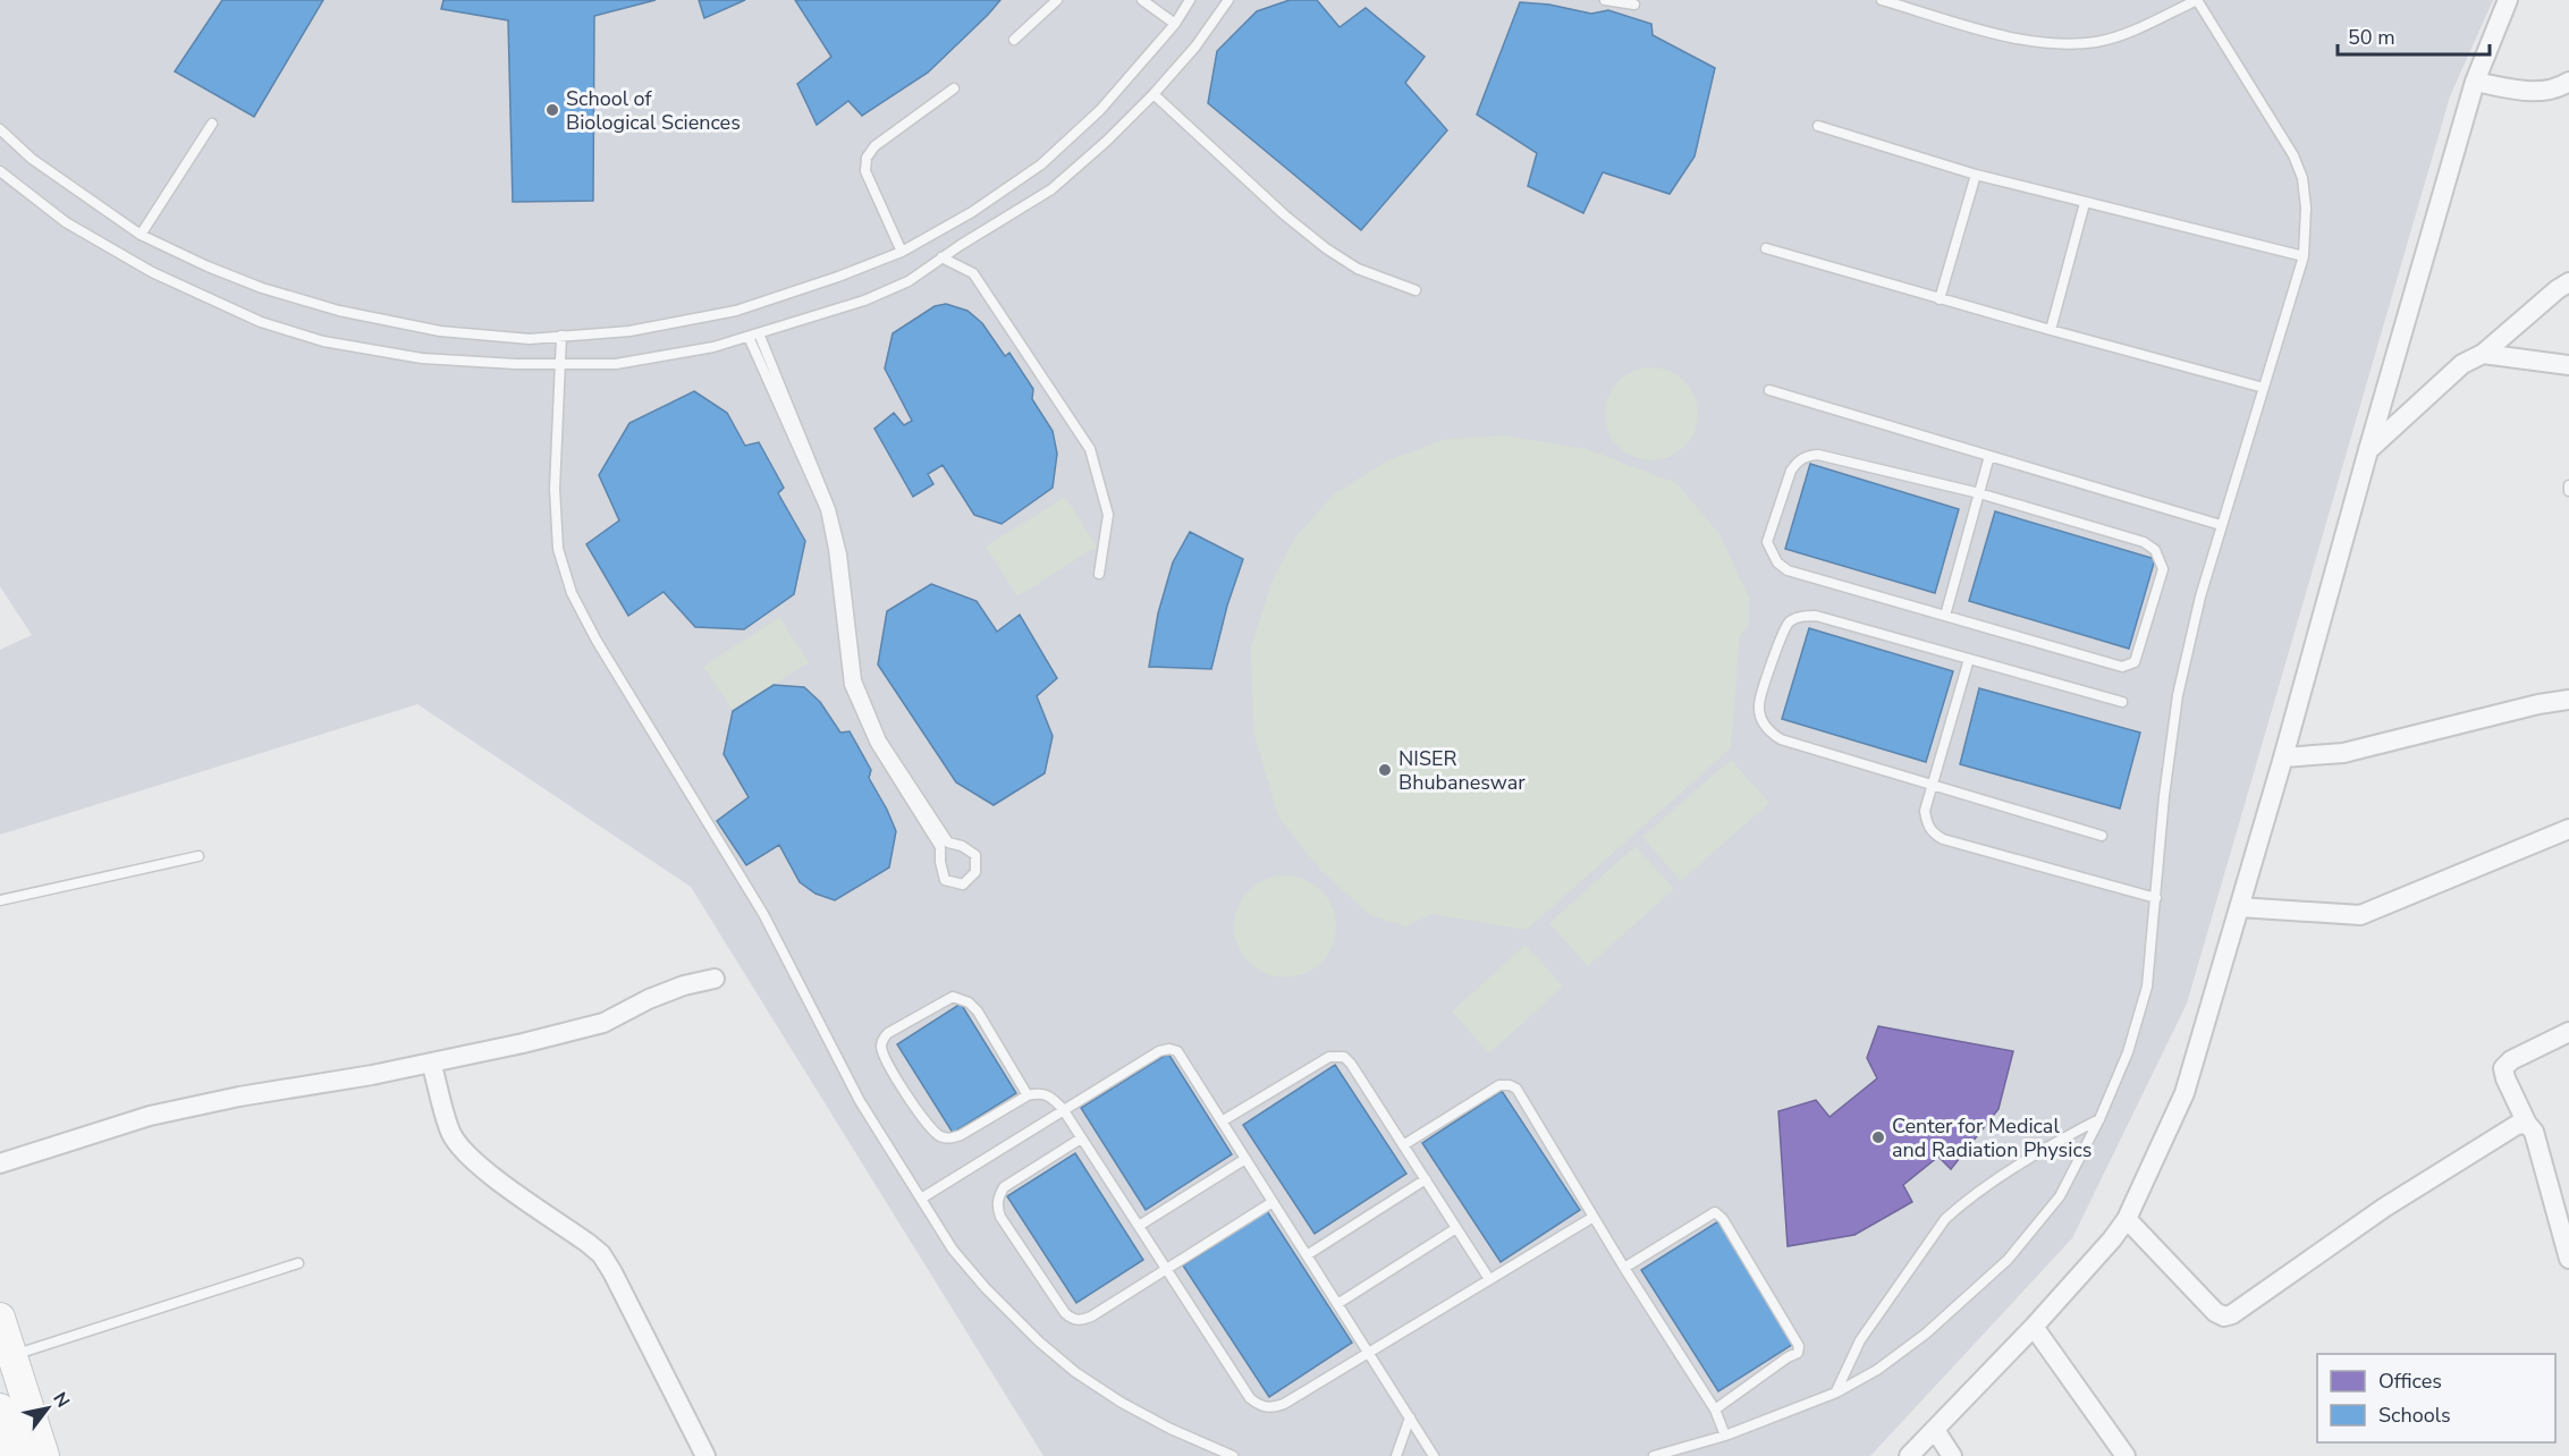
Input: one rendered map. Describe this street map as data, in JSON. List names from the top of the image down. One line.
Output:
{"places":["School of Biological Sciences","NISER Bhubaneswar","Center for Medical and Radiation Physics"],"legend":["Offices","Schools"],"scale_bar":"50 m","north":"top right"}
